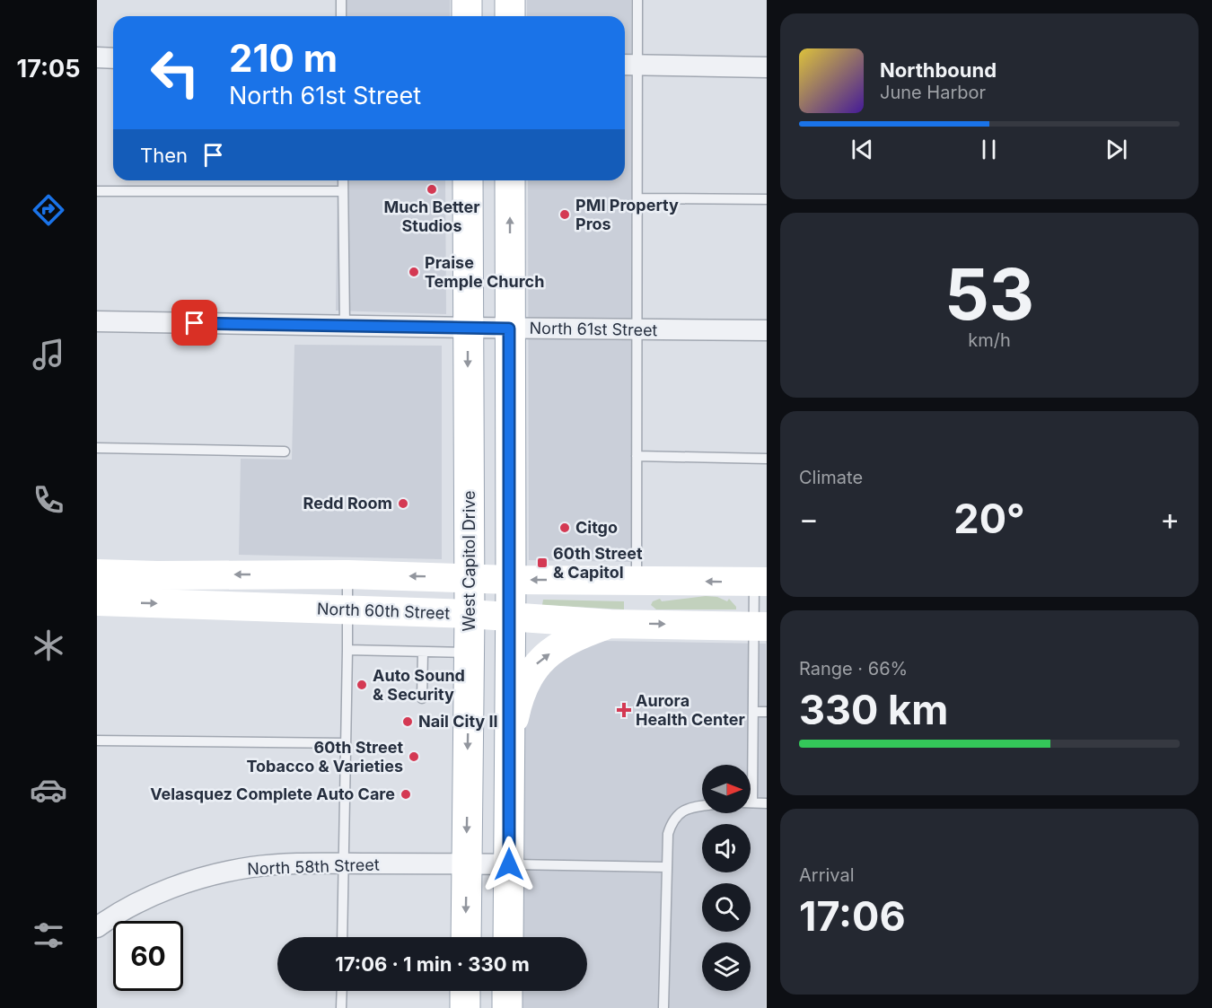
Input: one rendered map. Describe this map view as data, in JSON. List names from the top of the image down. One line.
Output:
{"streets":{"main road":["West Capitol Drive","North 60th Street"],"street":["North 61st Street","North 58th Street"]},"crossings":[["North 61st Street","West Capitol Drive"],["West Capitol Drive","North 60th Street"],["West Capitol Drive","North 58th Street"]],"places":{"other":["Much Better Studios","PMI Property Pros","Praise Temple Church","Redd Room","Citgo","Auto Sound & Security","Nail City II","60th Street Tobacco & Varieties","Velasquez Complete Auto Care"],"transit":["60th Street & Capitol"],"health":["Aurora Health Center"]},"north":"right","page":{"tabs":"17:05","turn":["210 m","North 61st Street"],"song":["Northbound","June Harbor"],"then":"Then","tile":[["53","km/h"],"Climate",["Range · 66%","330 km"],["Arrival","17:06"]],"heat":["−","20°","+"],"limit":"60","trip":"17:06 · 1 min · 330 m"}}
